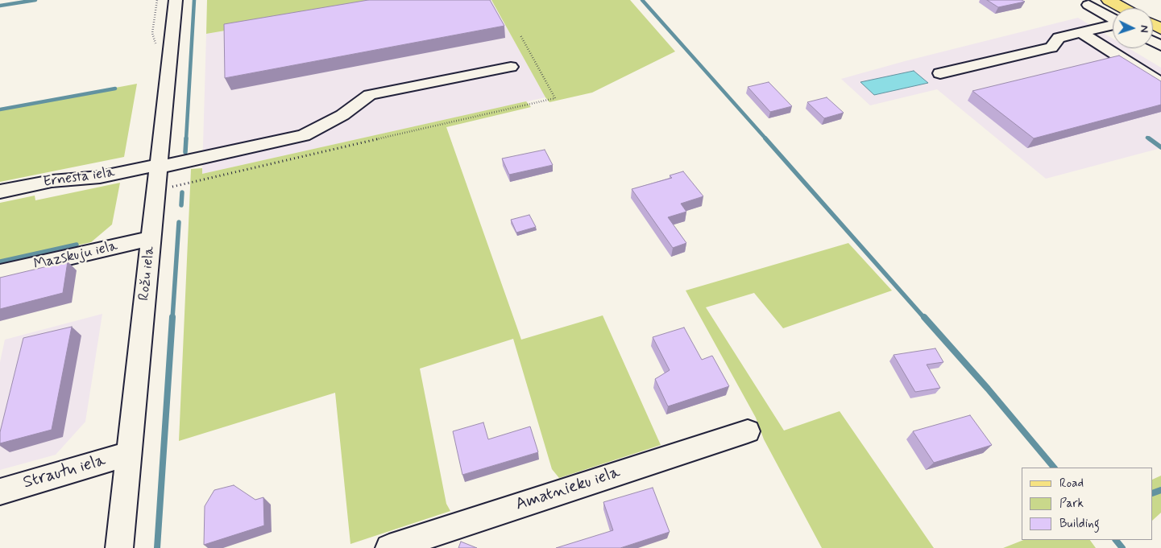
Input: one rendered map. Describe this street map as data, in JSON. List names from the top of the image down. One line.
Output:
{"streets":{"street":["Ernesta iela","Mazskuju iela","Rožu iela","Strautu iela","Amatnieku iela"]},"crossings":[["Ernesta iela","Rožu iela"],["Mazskuju iela","Rožu iela"],["Rožu iela","Strautu iela"]],"legend":["Road","Park","Building"],"north":"right"}
